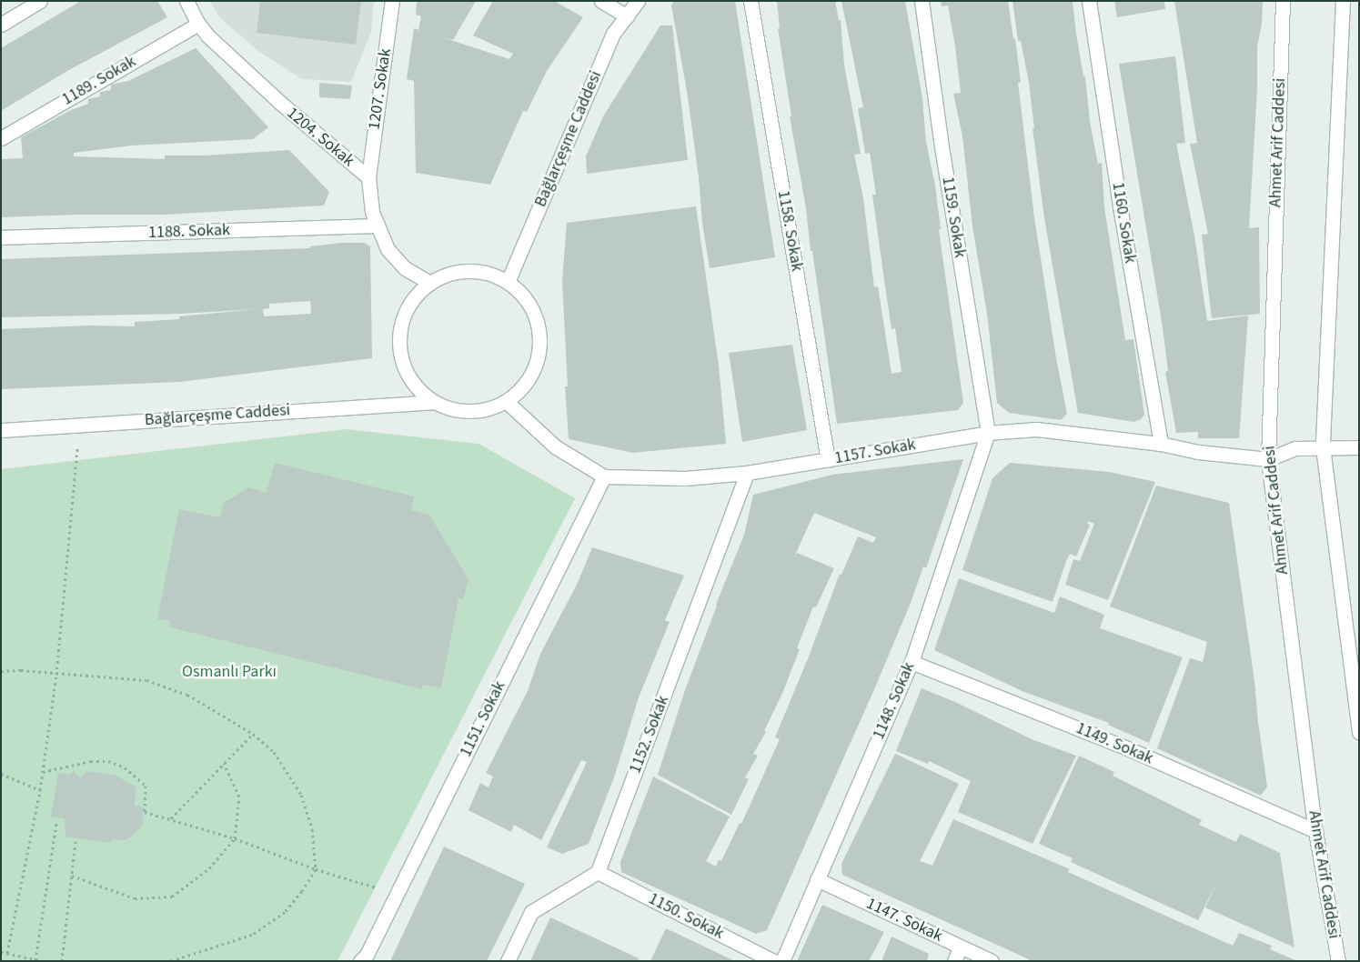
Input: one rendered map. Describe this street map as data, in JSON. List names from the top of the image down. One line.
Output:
{"streets":{"street":["1189. Sokak","1207. Sokak","1204. Sokak","Bağlarçeşme Caddesi","Ahmet Arif Caddesi","1159. Sokak","1160. Sokak","1158. Sokak","1188. Sokak","1157. Sokak","1148. Sokak","1151. Sokak","1152. Sokak","1149. Sokak","1150. Sokak","1147. Sokak"]},"crossings":[["1189. Sokak","1204. Sokak"],["1207. Sokak","1204. Sokak"],["1204. Sokak","Bağlarçeşme Caddesi"],["1204. Sokak","1188. Sokak"],["Ahmet Arif Caddesi","1157. Sokak"],["Ahmet Arif Caddesi","1149. Sokak"],["1159. Sokak","1157. Sokak"],["1159. Sokak","1148. Sokak"],["1160. Sokak","1157. Sokak"],["1158. Sokak","1157. Sokak"],["1157. Sokak","1148. Sokak"],["1157. Sokak","1151. Sokak"],["1157. Sokak","1152. Sokak"],["1148. Sokak","1149. Sokak"],["1148. Sokak","1147. Sokak"],["1152. Sokak","1150. Sokak"]],"parks":["Osmanlı Parkı"]}
